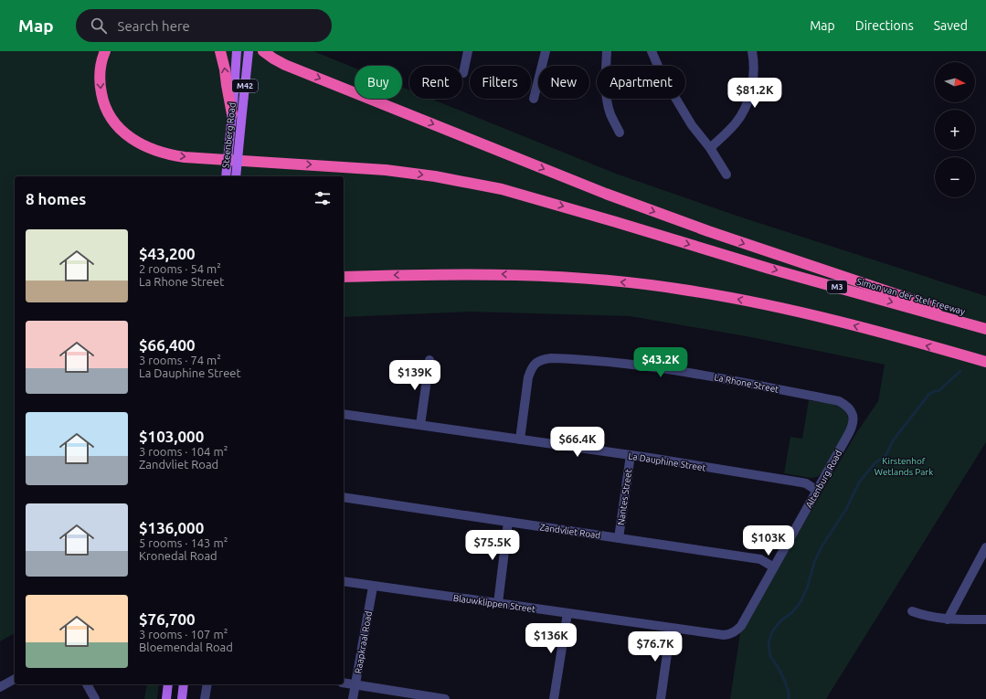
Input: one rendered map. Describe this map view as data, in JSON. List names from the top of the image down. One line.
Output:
{"streets":{"highway":["M3","Simon van der Stel Freeway"],"main road":["M42","Steenberg Road"],"street":["La Rhone Street","La Dauphine Street","Altenburg Road","Nantes Street","Zandvliet Road","Blauwklippen Street","Raapkraal Road"]},"crossings":[["La Rhone Street","La Dauphine Street"],["La Rhone Street","Altenburg Road"],["La Dauphine Street","Altenburg Road"],["La Dauphine Street","Nantes Street"],["Altenburg Road","Zandvliet Road"],["Altenburg Road","Blauwklippen Street"],["Nantes Street","Zandvliet Road"],["Blauwklippen Street","Raapkraal Road"]],"parks":["Kirstenhof Wetlands Park"],"north":"right","page":{"header":"Map","search":"Search here","nav":["Map","Directions","Saved"],"map_buttons":["+","−"],"chip":["Buy","Rent","Filters","New","Apartment"],"price":["$81.2K","$43.2K","$139K","$66.4K","$103K","$75.5K","$136K","$76.7K"],"heading":"8 homes","list":[{"name":"$43,200","note":"2 rooms · 54 m² · La Rhone Street"},{"name":"$66,400","note":"3 rooms · 74 m² · La Dauphine Street"},{"name":"$103,000","note":"3 rooms · 104 m² · Zandvliet Road"},{"name":"$136,000","note":"5 rooms · 143 m² · Kronedal Road"},{"name":"$76,700","note":"3 rooms · 107 m² · Bloemendal Road"}]}}
